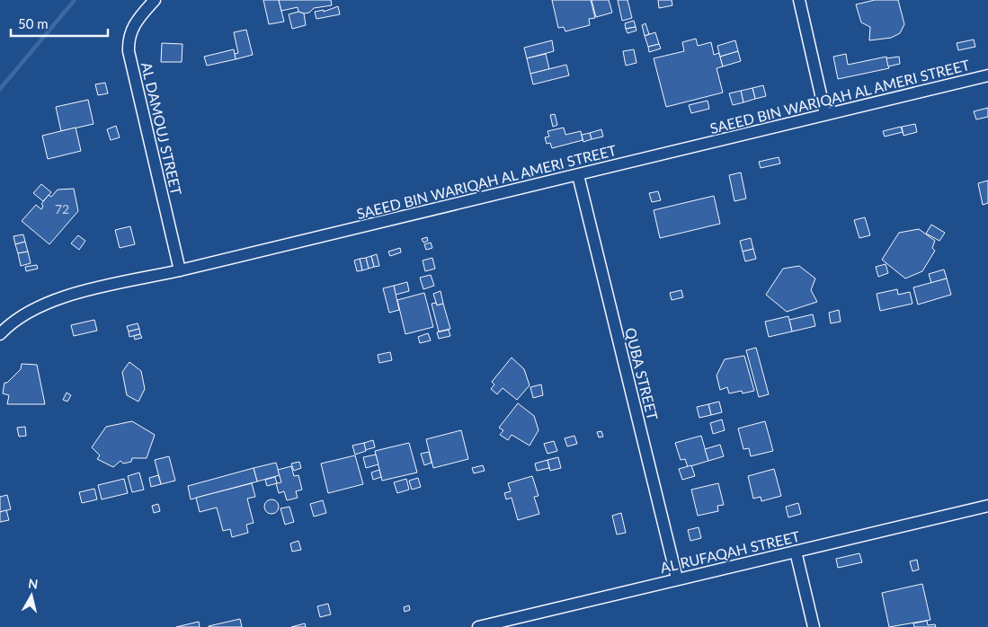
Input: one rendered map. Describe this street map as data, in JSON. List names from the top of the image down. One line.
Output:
{"streets":{"street":["SAEED BIN WARIQAH AL AMERI STREET","AL DAMOUJ STREET","QUBA STREET","AL RUFAQAH STREET"]},"crossings":[["SAEED BIN WARIQAH AL AMERI STREET","AL DAMOUJ STREET"],["SAEED BIN WARIQAH AL AMERI STREET","QUBA STREET"],["QUBA STREET","AL RUFAQAH STREET"]],"house_numbers":["72"],"scale_bar":"50 m","north":"top"}
